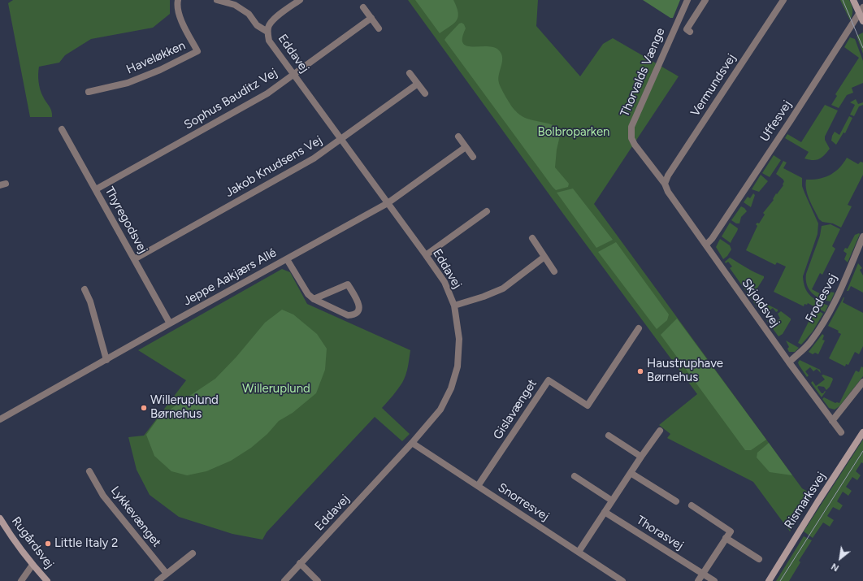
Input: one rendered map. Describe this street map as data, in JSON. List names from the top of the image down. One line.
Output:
{"streets":{"main road":["Rismarksvej","Rugårdsvej"],"street":["Eddavej","Haveløkken","Thorvalds Vænge","Vermundsvej","Sophus Bauditz Vej","Uffesvej","Jakob Knudsens Vej","Thyregodsvej","Jeppe Aakjærs Allé","Frodesvej","Skjoldsvej","Gislavænget","Snorresvej","Lykkevænget","Thorasvej"]},"crossings":[["Eddavej","Sophus Bauditz Vej"],["Eddavej","Jakob Knudsens Vej"],["Eddavej","Jeppe Aakjærs Allé"],["Eddavej","Snorresvej"],["Thorvalds Vænge","Vermundsvej"],["Thorvalds Vænge","Skjoldsvej"],["Vermundsvej","Skjoldsvej"],["Sophus Bauditz Vej","Thyregodsvej"],["Uffesvej","Skjoldsvej"],["Jakob Knudsens Vej","Thyregodsvej"],["Thyregodsvej","Jeppe Aakjærs Allé"],["Frodesvej","Skjoldsvej"],["Gislavænget","Snorresvej"]],"parks":["Bolbroparken","Willeruplund"],"places":["Haustruphave Børnehus","Willeruplund Børnehus","Little Italy 2"],"north":"bottom left"}
